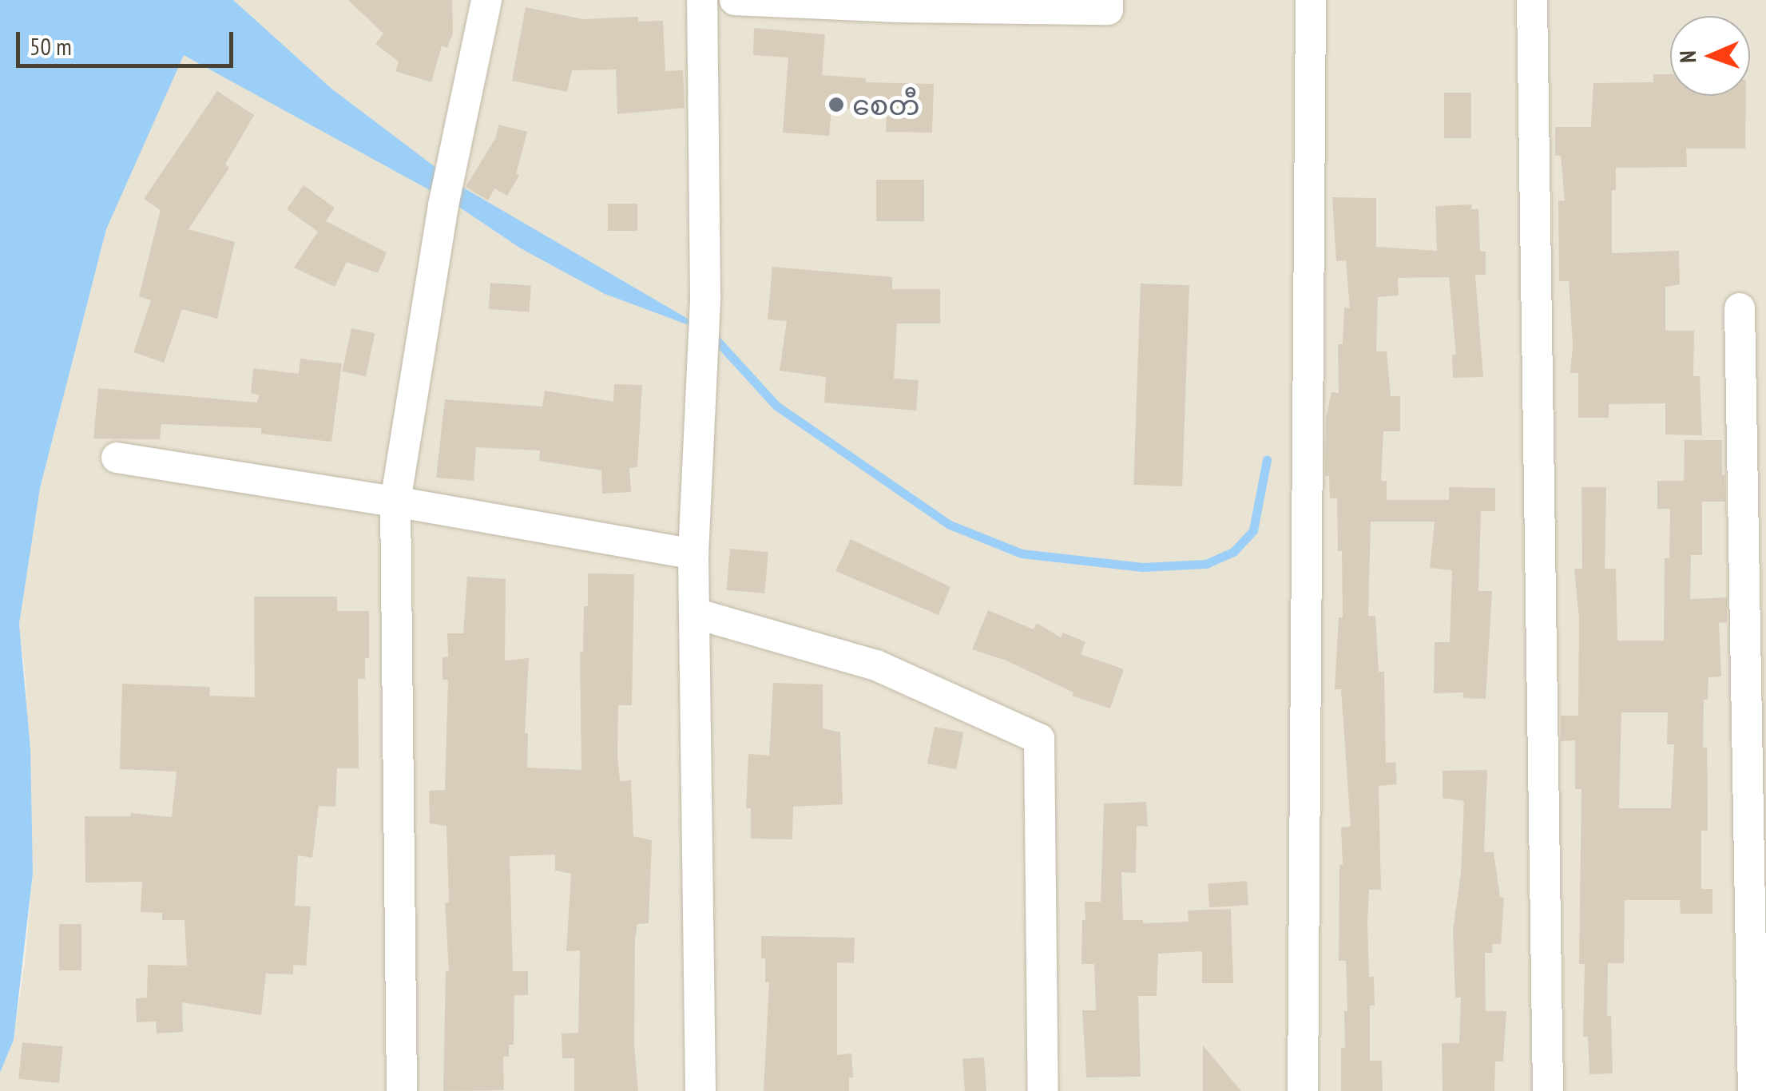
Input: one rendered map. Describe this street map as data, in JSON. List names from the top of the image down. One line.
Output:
{"places":["စေတီ"],"scale_bar":"50 m","north":"left"}
